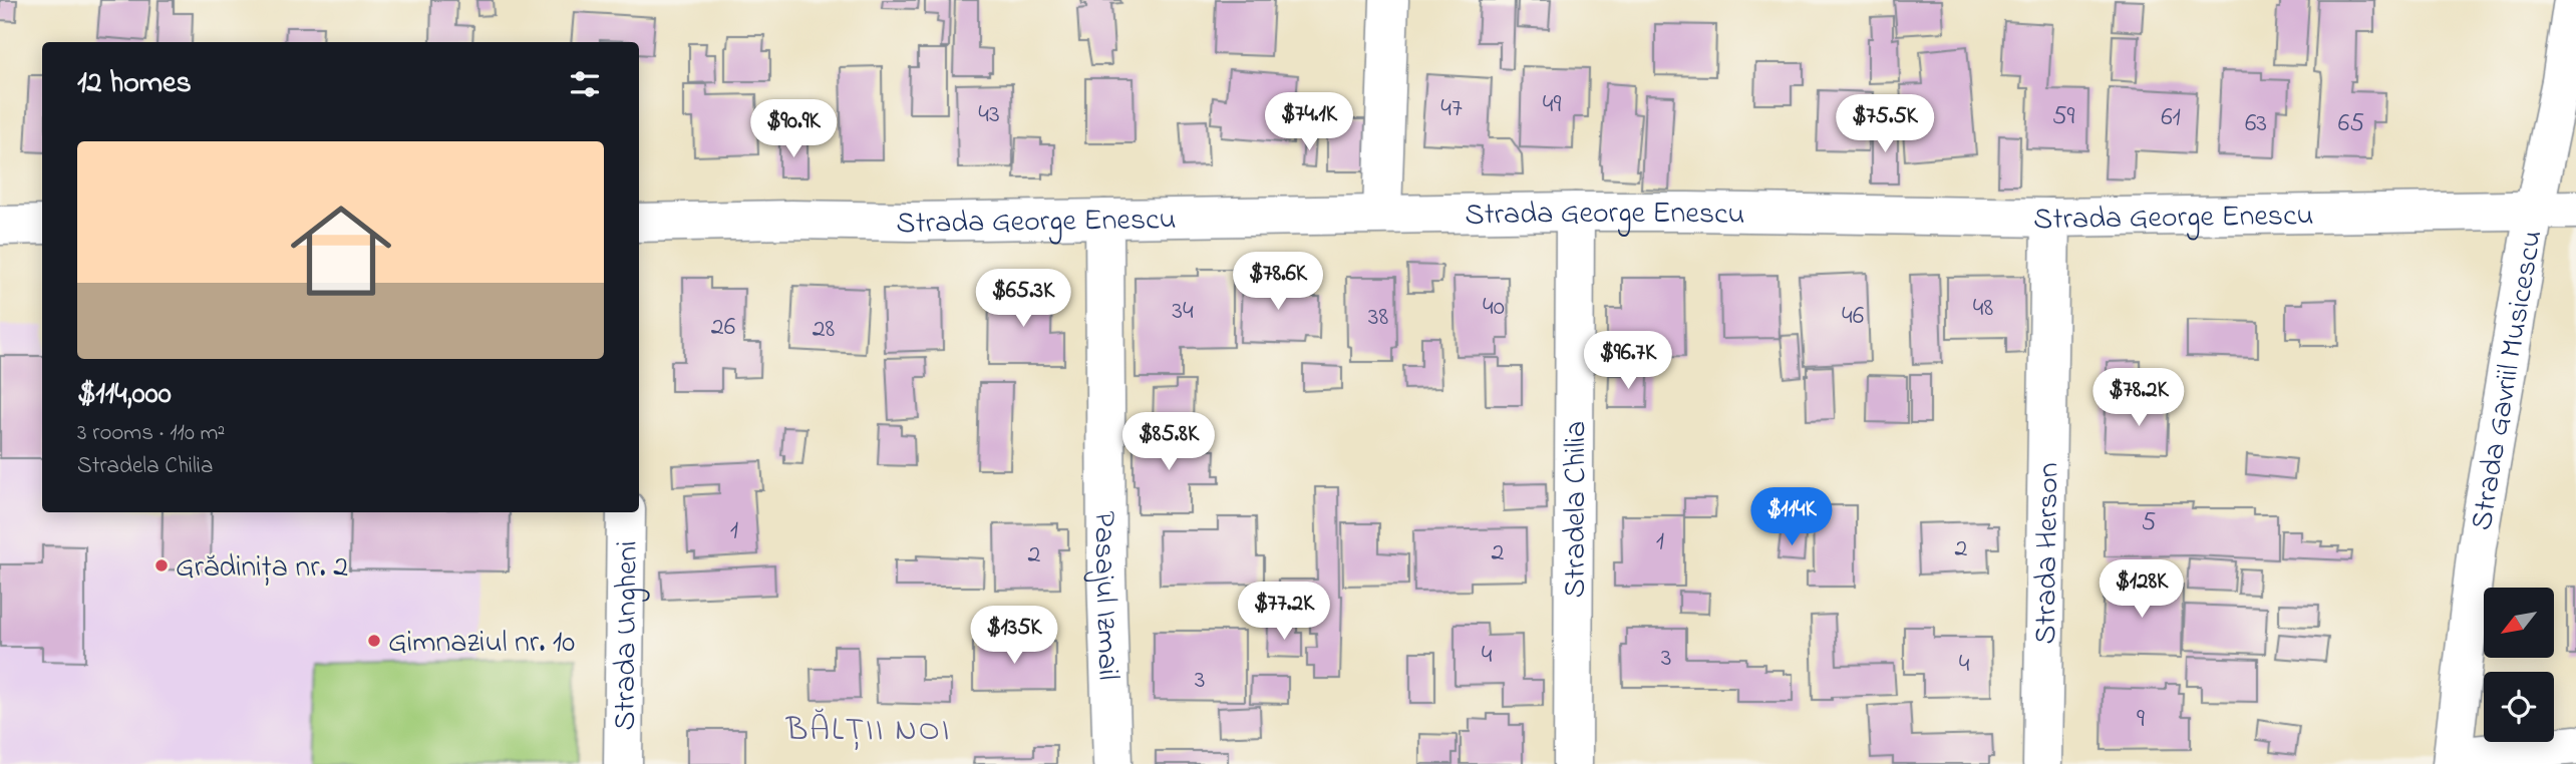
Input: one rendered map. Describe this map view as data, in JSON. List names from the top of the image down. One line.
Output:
{"streets":{"street":["Strada George Enescu","Strada Gavriil Musicescu","Stradela Chilia","Strada Herson","Pasajul Izmail","Strada Ungheni"]},"crossings":[["Strada George Enescu","Strada Gavriil Musicescu"],["Strada George Enescu","Stradela Chilia"],["Strada George Enescu","Strada Herson"],["Strada George Enescu","Pasajul Izmail"]],"districts":["BĂLȚII NOI"],"places":["Grădinița nr. 2","Gimnaziul nr. 10"],"house_numbers":["49","47","43","59","61","63","65","40","48","34","46","38","26","28","5","1","1","2","2","2","4","3","4","3","9"],"north":"bottom left","page":{"heading":"12 homes","price":["$74.1K","$75.5K","$90.9K","$78.6K","$65.3K","$96.7K","$78.2K","$85.8K","$114K","$128K","$77.2K","$135K"],"list":[{"name":"$114,000","note":"3 rooms · 110 m² · Stradela Chilia"}]}}
